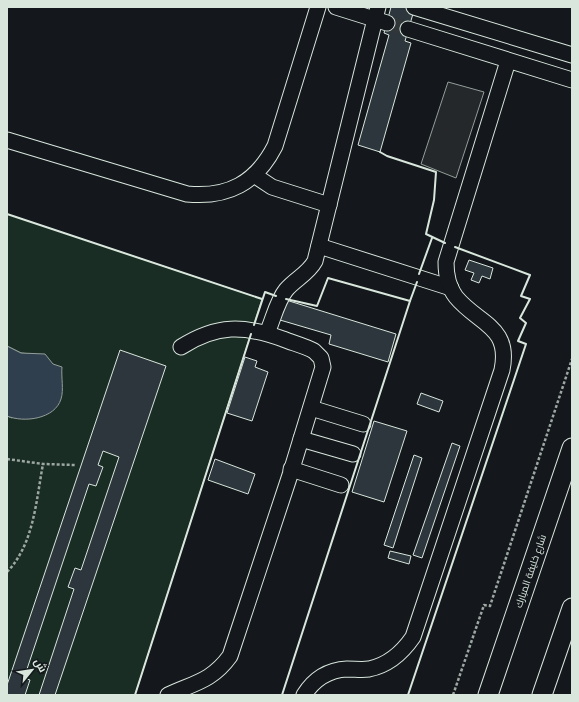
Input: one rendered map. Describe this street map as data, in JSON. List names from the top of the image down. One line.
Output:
{"streets":{"main road":["شارع خليفة المبارك"]},"north":"top right"}
